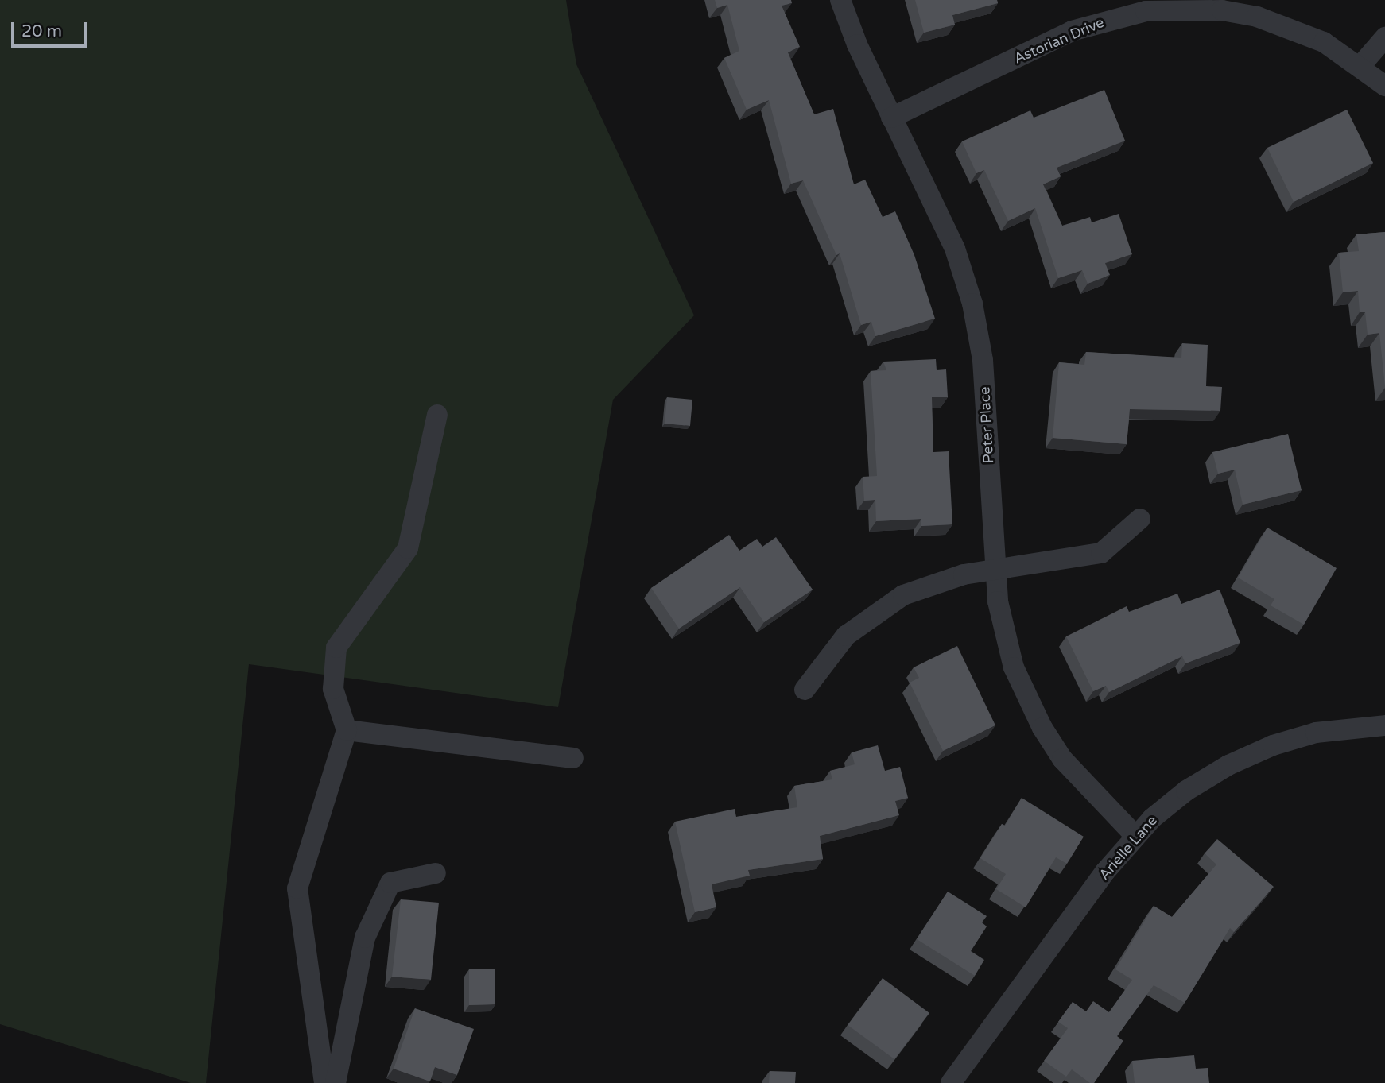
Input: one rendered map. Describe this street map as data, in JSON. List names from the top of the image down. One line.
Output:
{"streets":{"street":["Astorian Drive","Peter Place","Arielle Lane"]},"crossings":[["Astorian Drive","Peter Place"],["Peter Place","Arielle Lane"]],"scale_bar":"20 m"}
